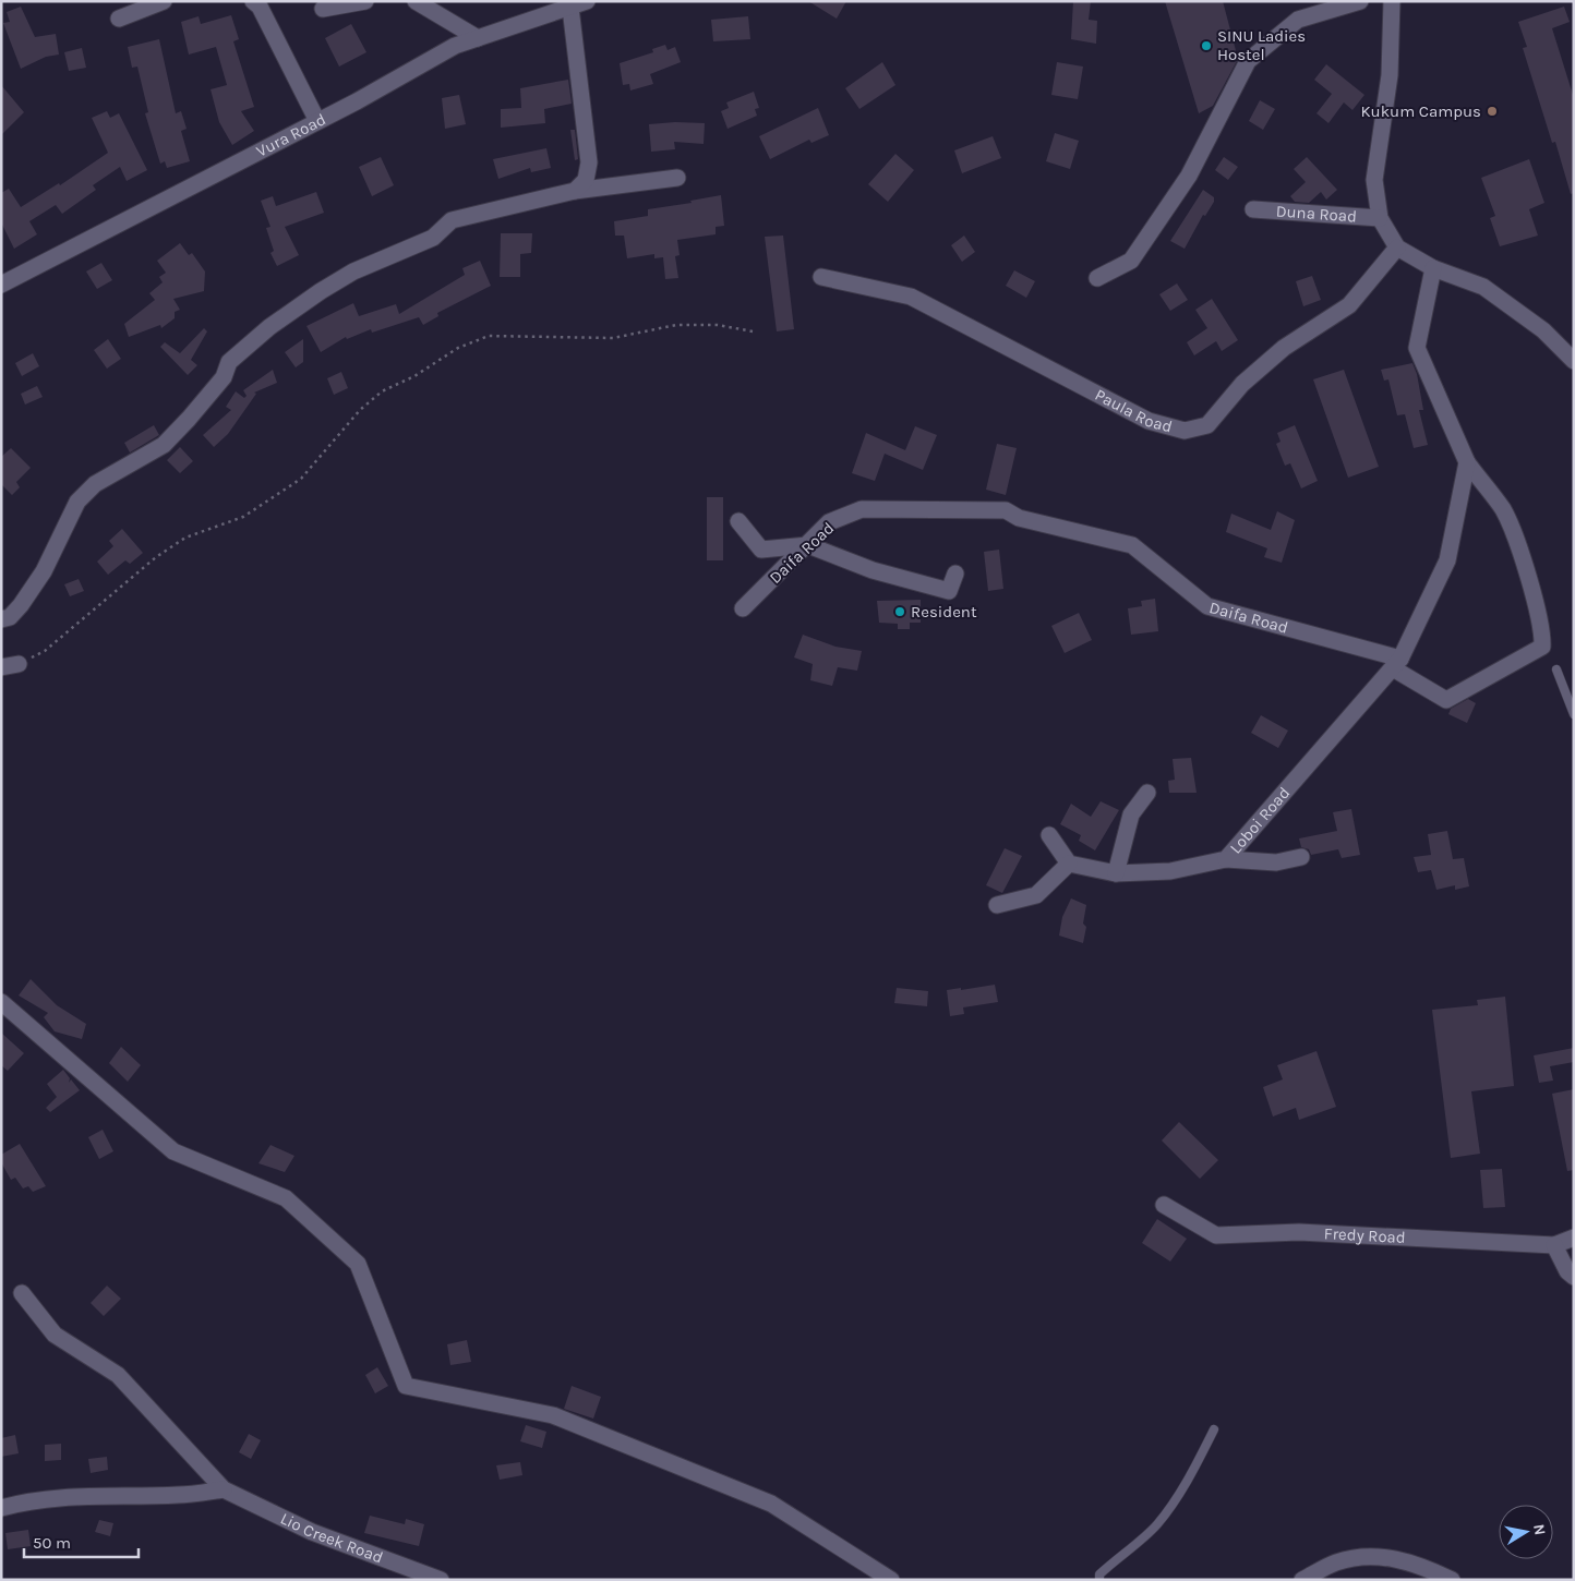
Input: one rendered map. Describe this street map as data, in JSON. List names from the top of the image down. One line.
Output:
{"streets":{"street":["Vura Road","Duna Road","Paula Road","Daifa Road","Loboi Road","Fredy Road","Lio Creek Road"]},"crossings":[["Daifa Road","Loboi Road"]],"places":["SINU Ladies Hostel","Kukum Campus","Resident"],"scale_bar":"50 m","north":"right"}
